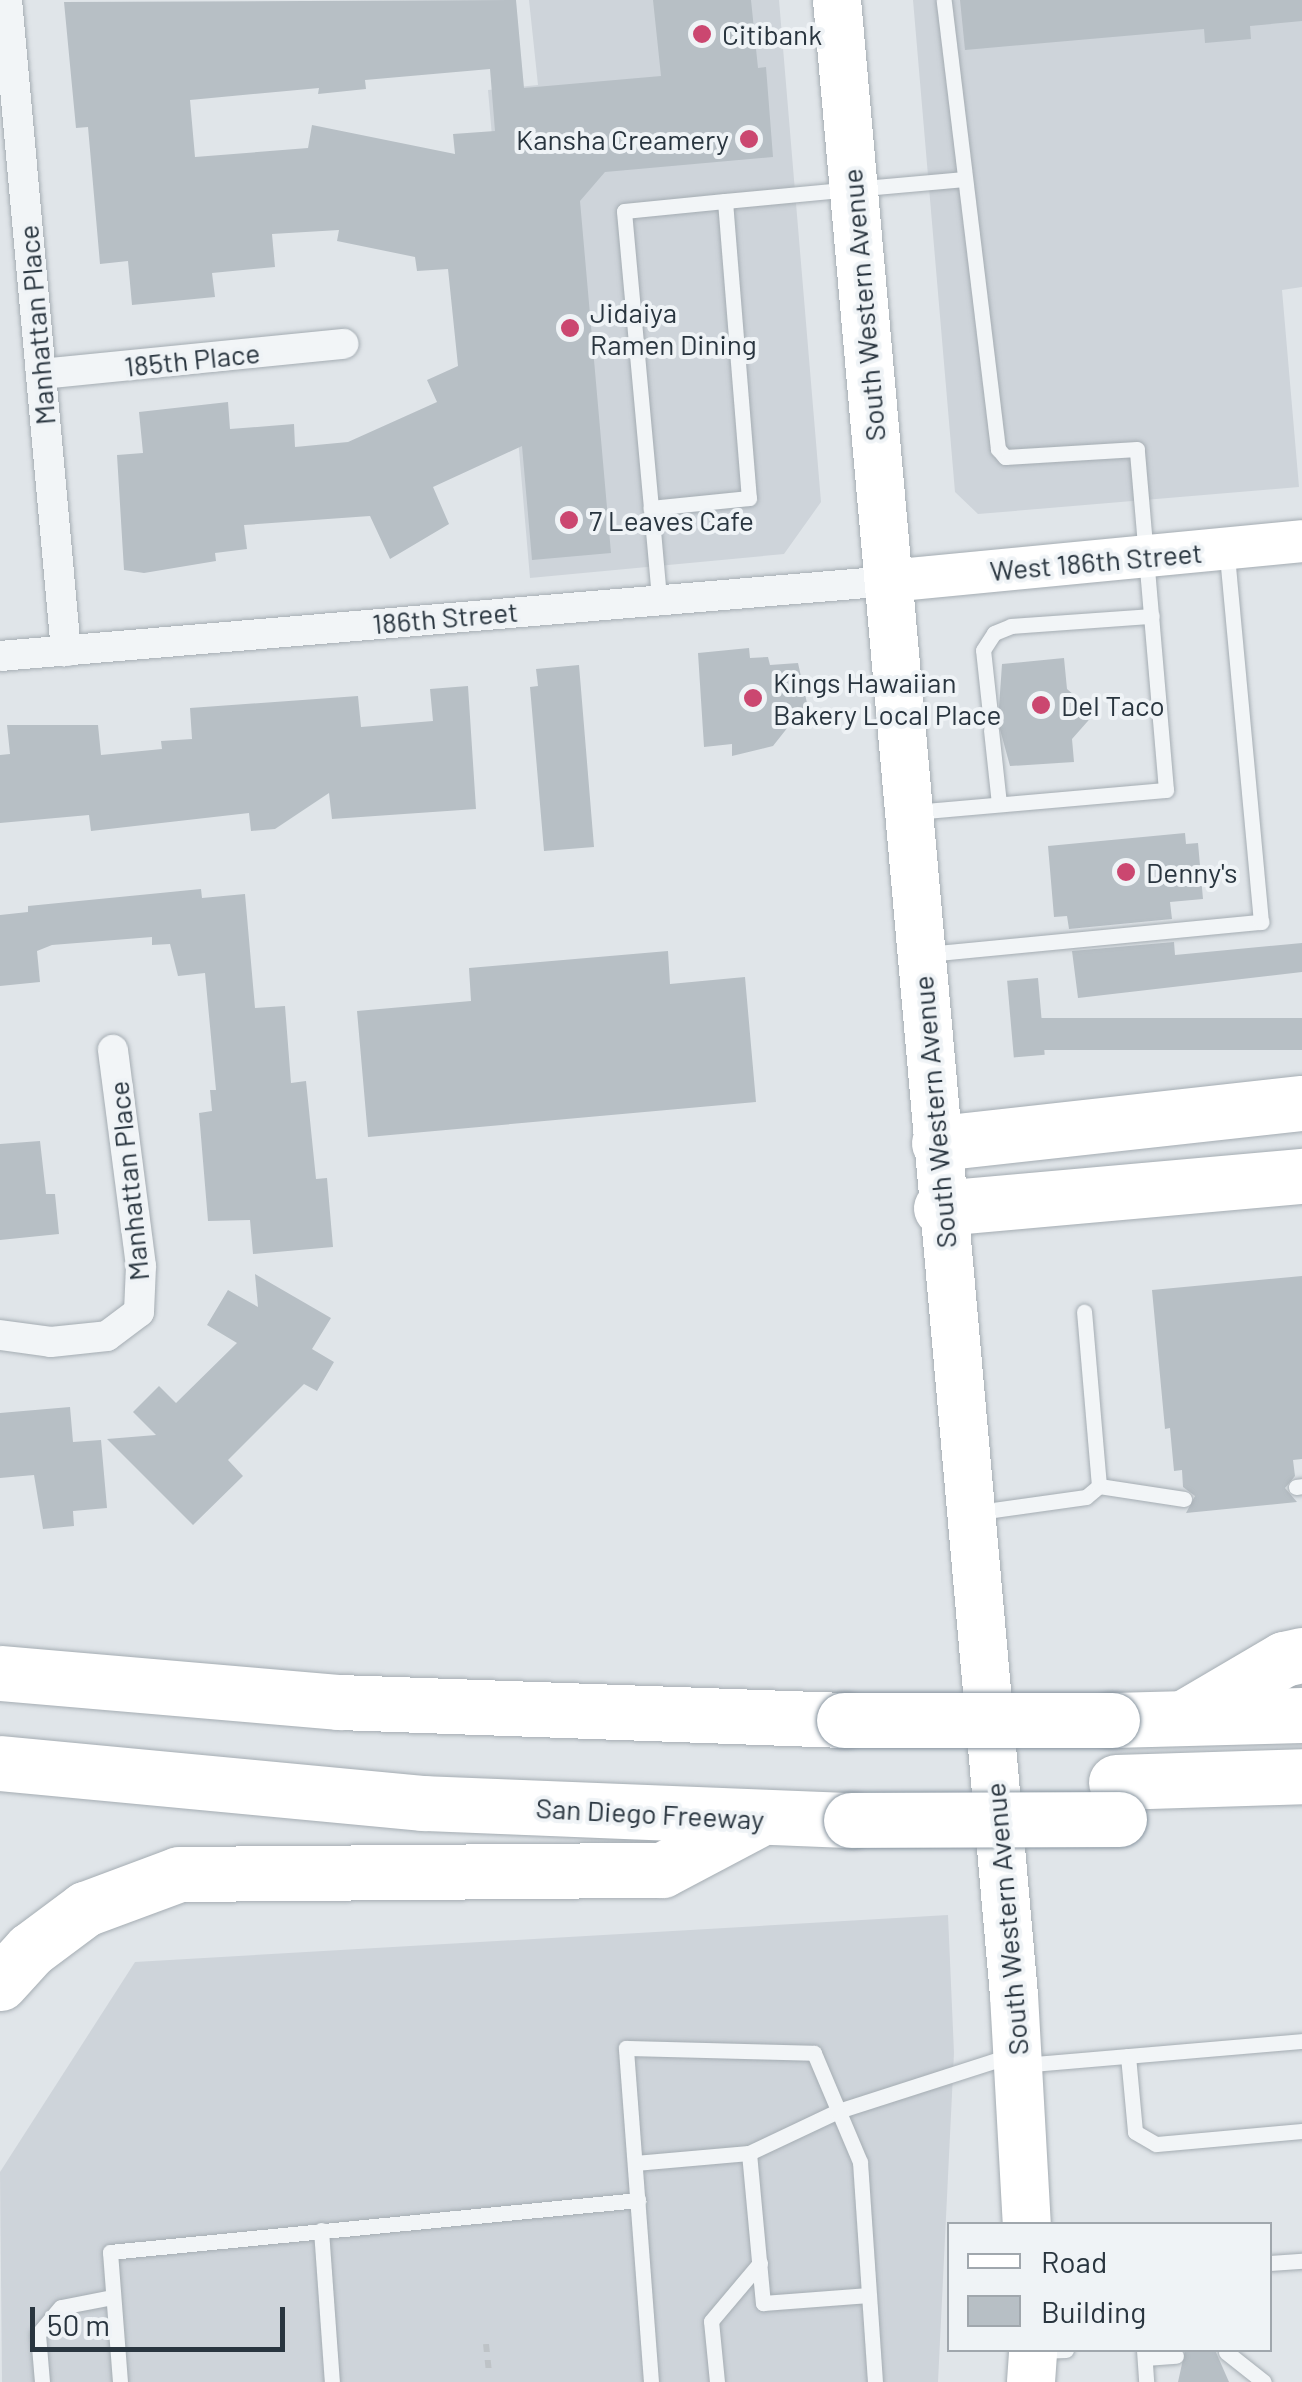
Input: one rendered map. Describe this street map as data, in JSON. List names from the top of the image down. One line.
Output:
{"streets":{"highway":["San Diego Freeway"],"main road":["South Western Avenue"],"street":["Manhattan Place","185th Place","West 186th Street","186th Street"]},"crossings":[["South Western Avenue","West 186th Street"],["South Western Avenue","186th Street"],["Manhattan Place","185th Place"],["Manhattan Place","186th Street"],["West 186th Street","186th Street"]],"places":["Citibank","Kansha Creamery","Jidaiya Ramen Dining","7 Leaves Cafe","Kings Hawaiian Bakery Local Place","Del Taco","Denny's"],"legend":["Road","Building"],"scale_bar":"50 m"}
